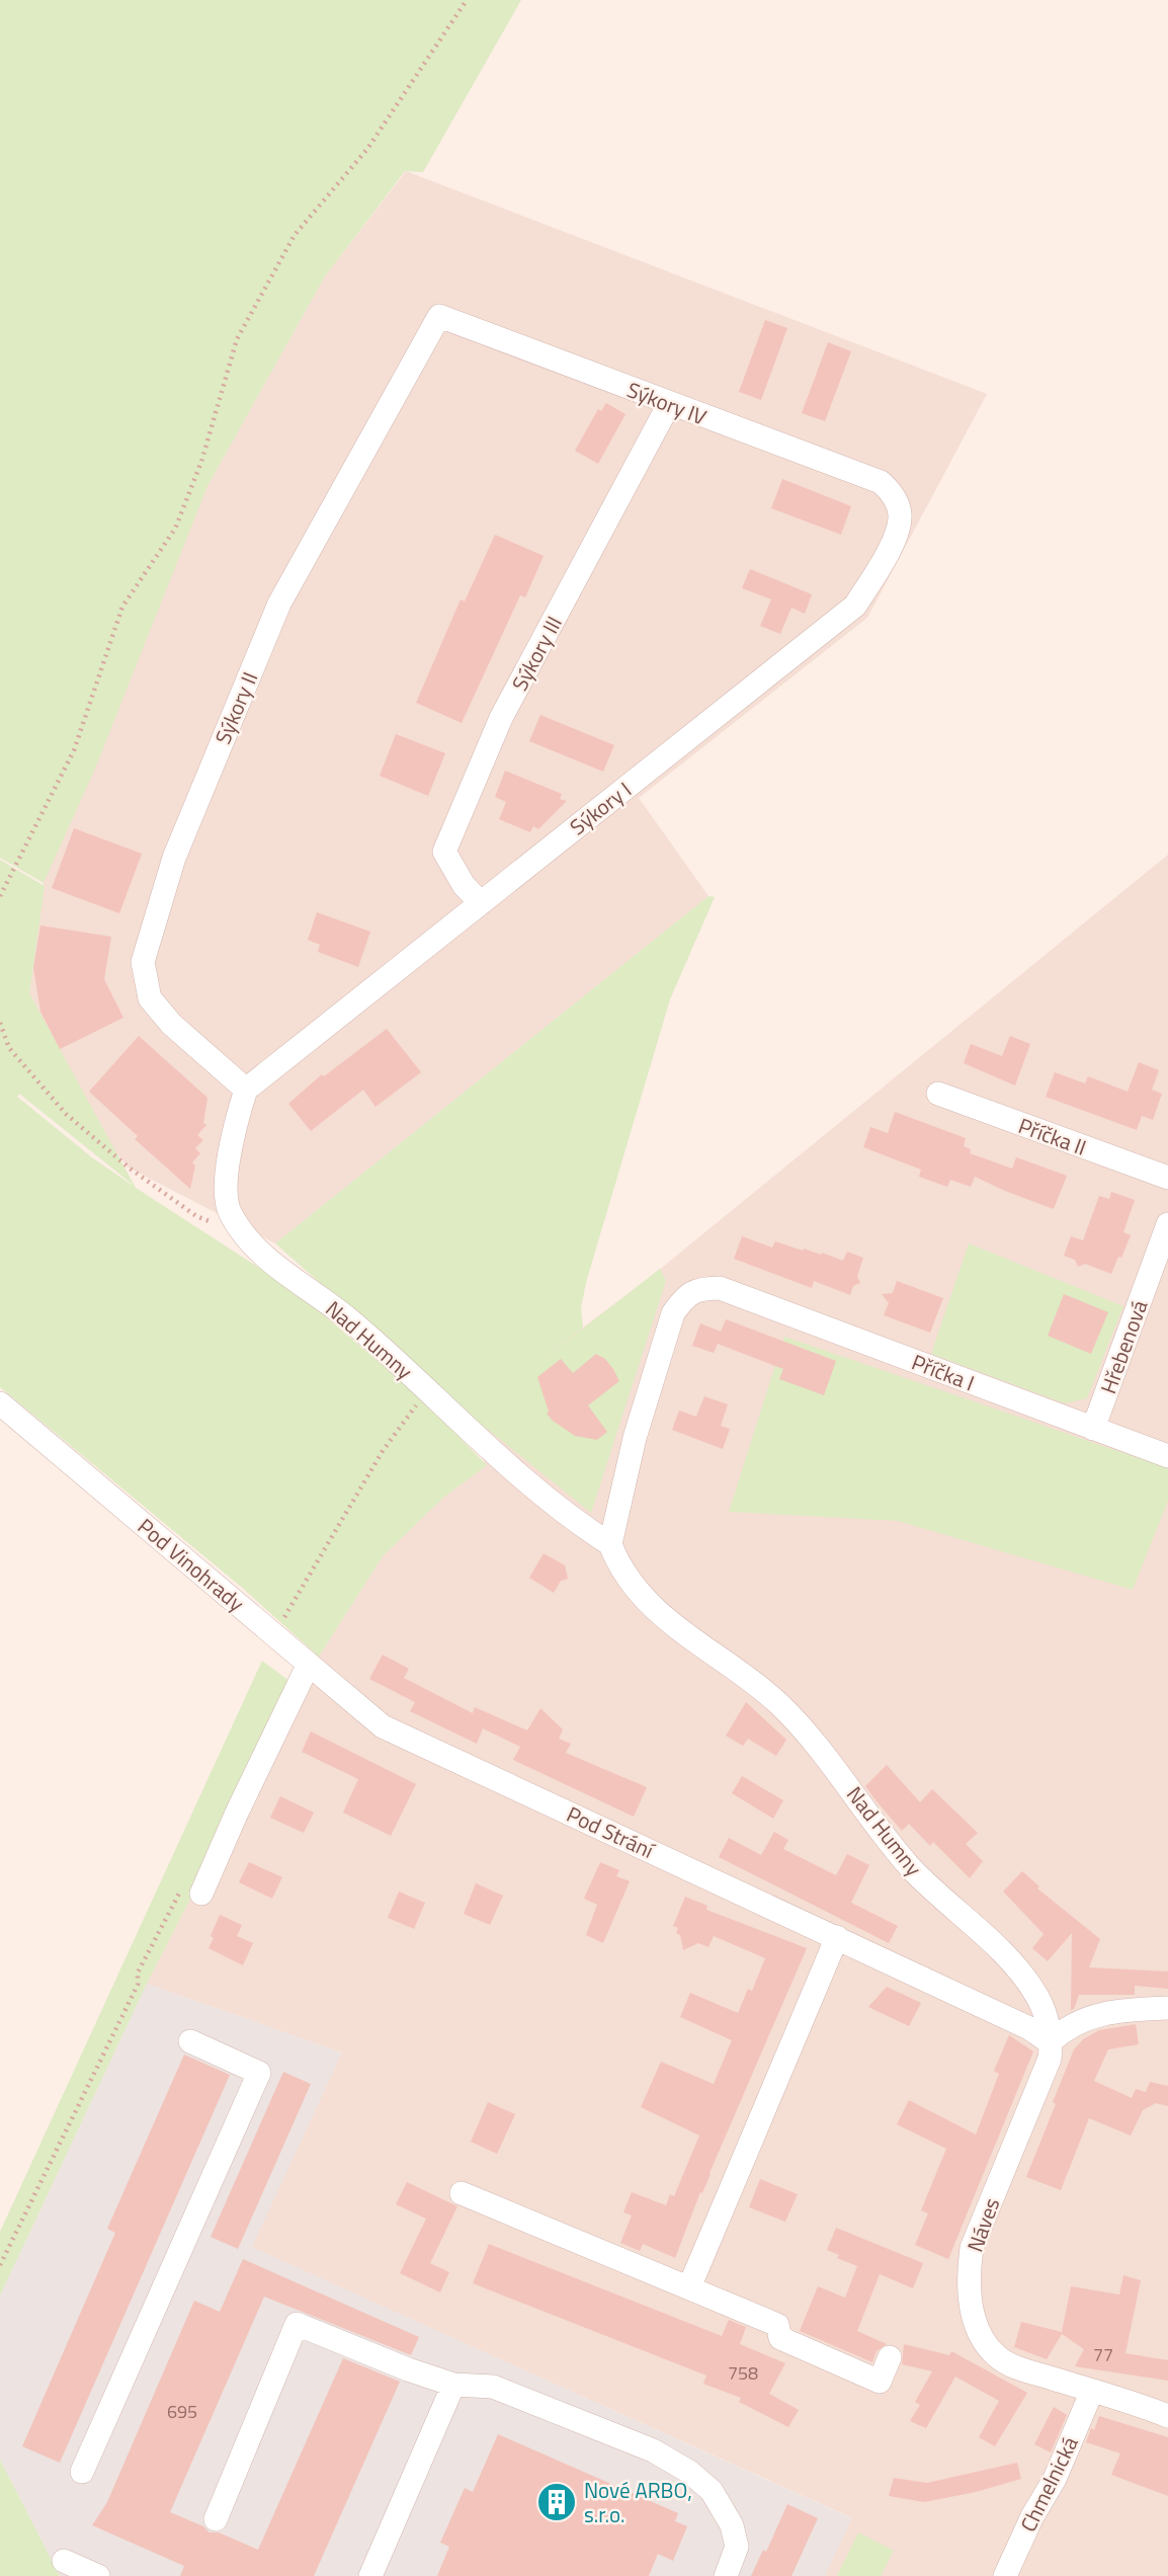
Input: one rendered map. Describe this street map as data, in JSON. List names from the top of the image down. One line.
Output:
{"streets":{"street":["Sýkory IV","Sýkory III","Sýkory II","Sýkory I","Příčka II","Nad Humny","Hřebenová","Příčka I","Pod Vinohrady","Pod Strání","Náves","Chmelnická"]},"crossings":[["Sýkory IV","Sýkory III"],["Sýkory IV","Sýkory II"],["Sýkory IV","Sýkory I"],["Sýkory III","Sýkory I"],["Sýkory II","Sýkory I"],["Sýkory II","Nad Humny"],["Sýkory I","Nad Humny"],["Nad Humny","Příčka I"],["Nad Humny","Pod Strání"],["Nad Humny","Náves"],["Hřebenová","Příčka I"],["Pod Vinohrady","Pod Strání"],["Pod Strání","Náves"],["Náves","Chmelnická"]],"places":{"building":["Nové ARBO, s.r.o."]},"house_numbers":["77","758","695"]}
